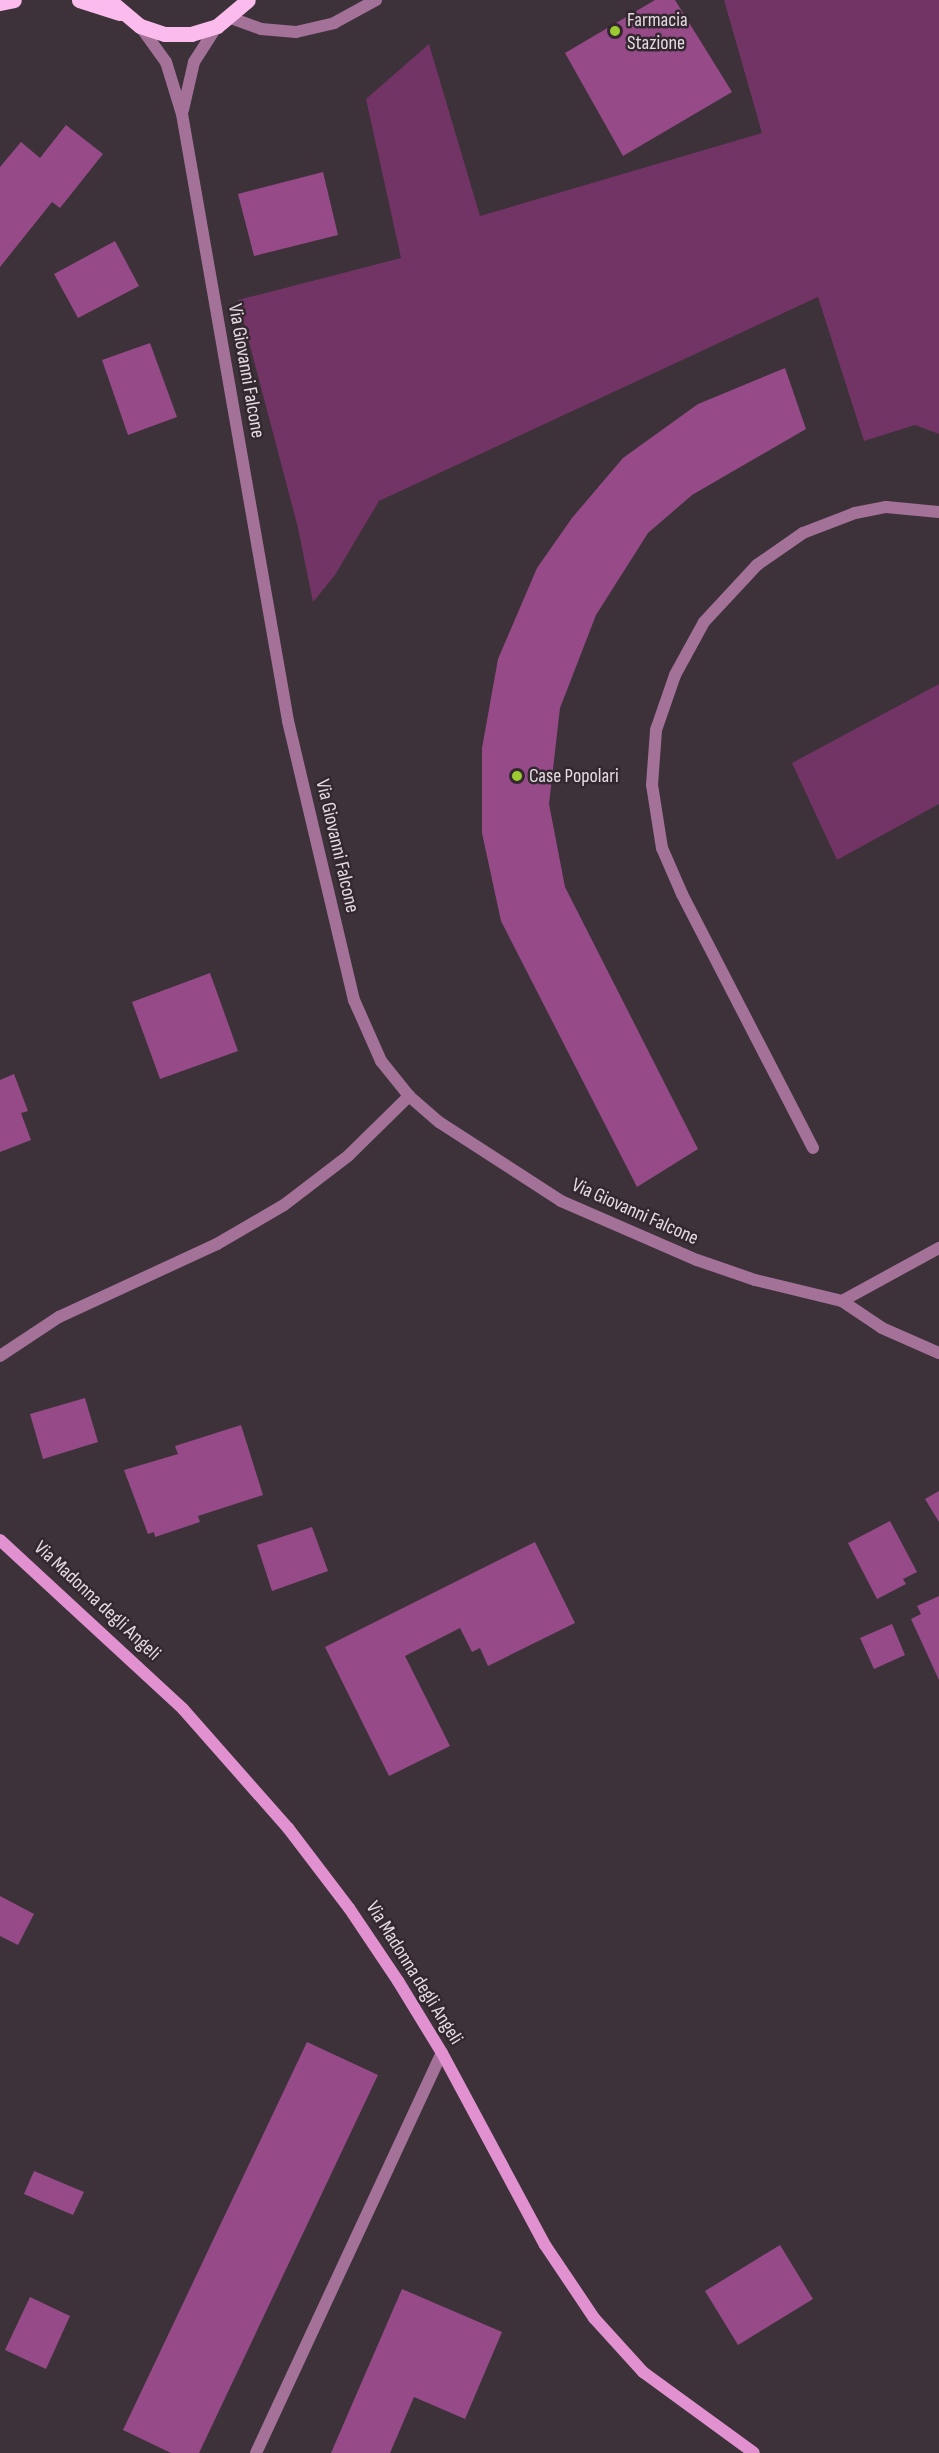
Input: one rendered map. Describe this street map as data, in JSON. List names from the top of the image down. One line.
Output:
{"streets":{"street":["Via Giovanni Falcone","Via Madonna degli Angeli"]},"places":["Farmacia Stazione","Case Popolari"]}
